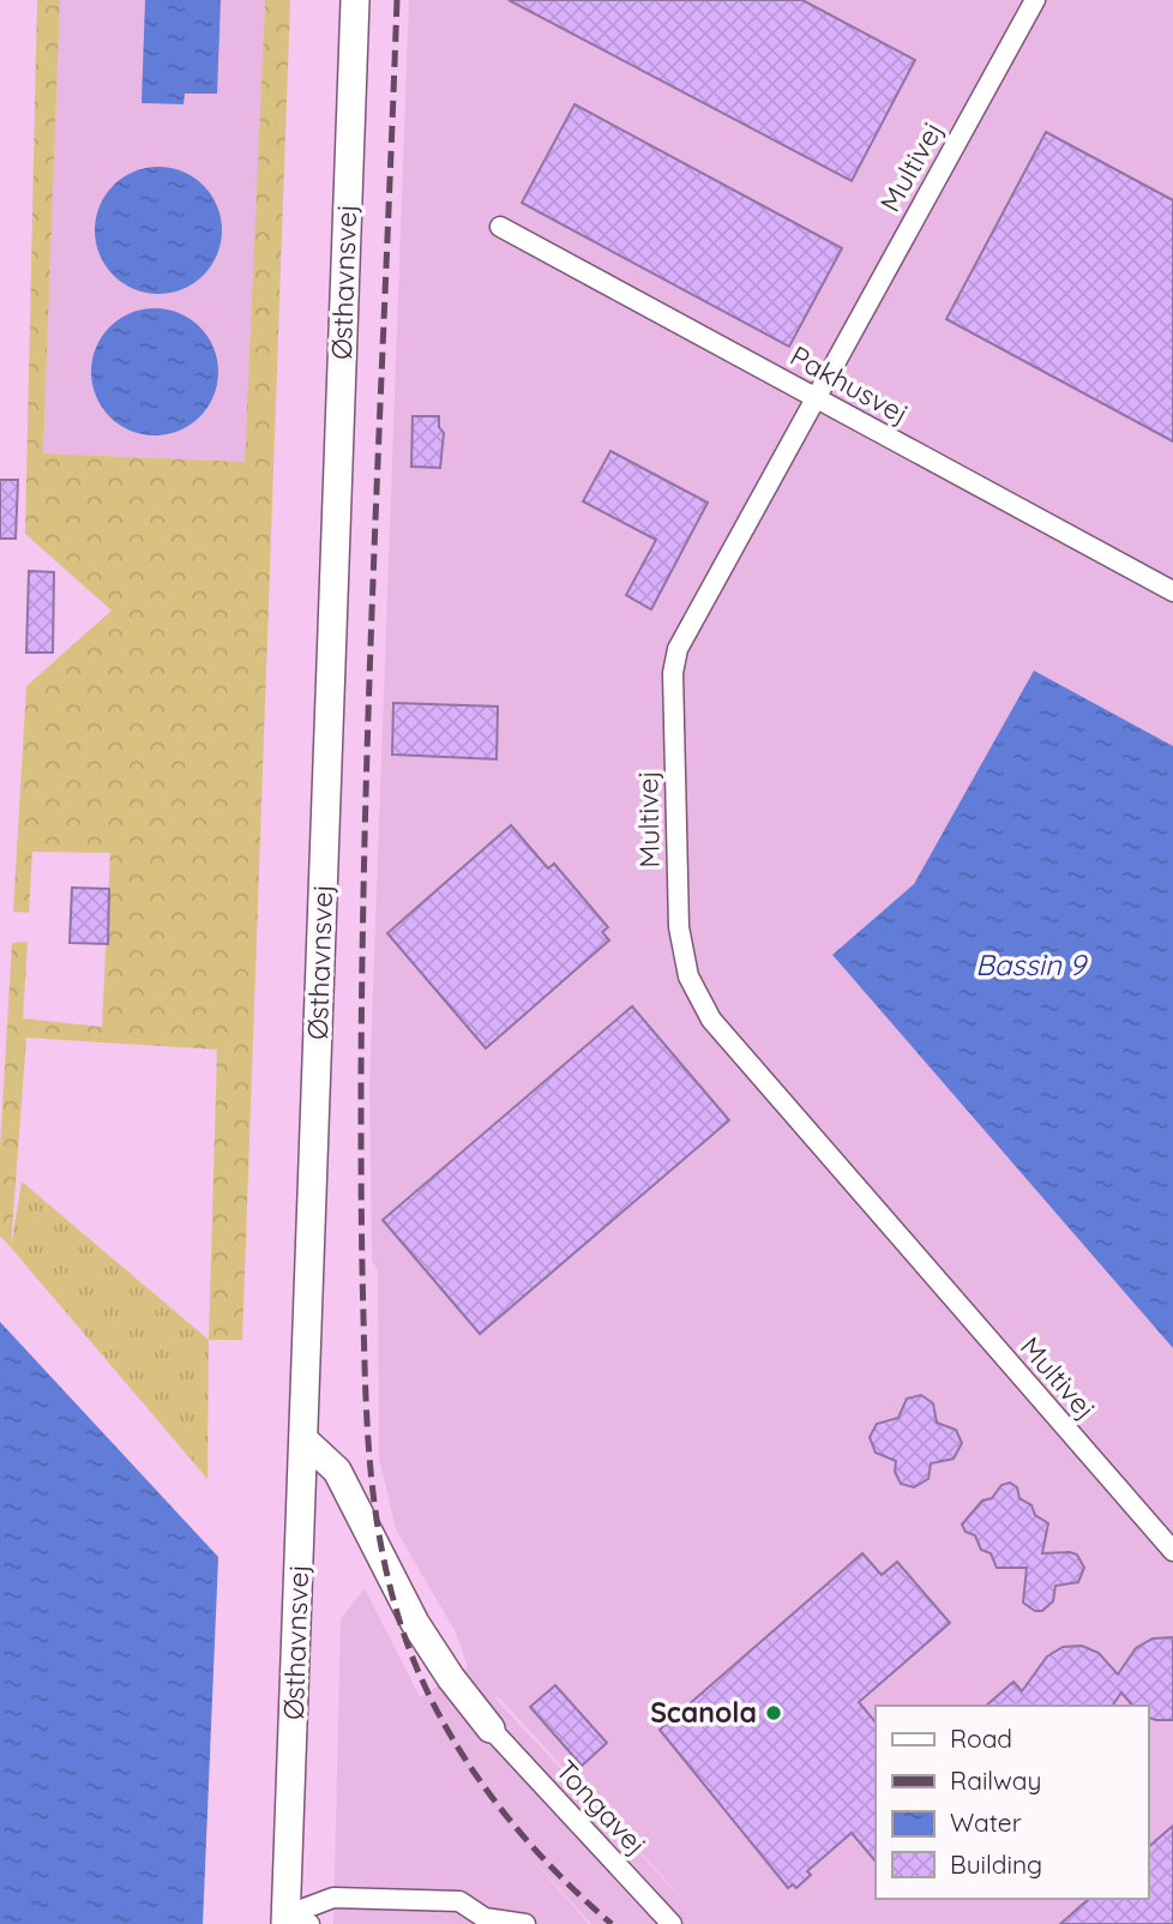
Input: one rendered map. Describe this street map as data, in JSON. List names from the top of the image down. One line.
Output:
{"streets":{"street":["Multivej","Østhavnsvej","Pakhusvej","Tongavej"]},"crossings":[["Multivej","Pakhusvej"]],"water":["Bassin 9"],"places":["Scanola"],"legend":["Road","Railway","Water","Building"]}
